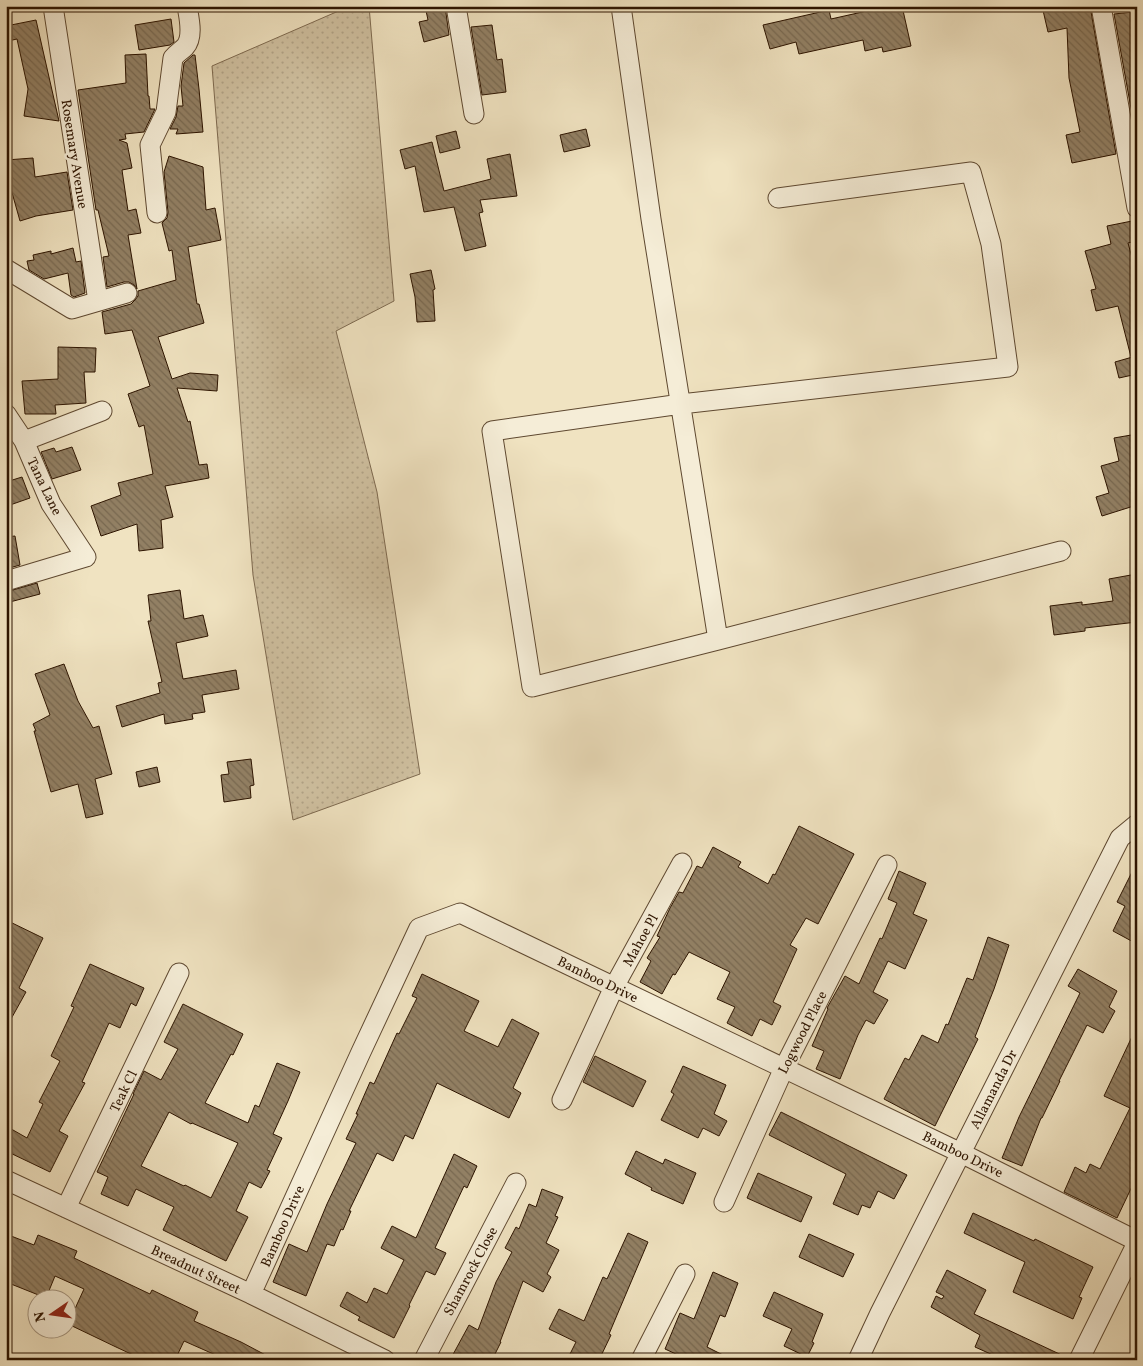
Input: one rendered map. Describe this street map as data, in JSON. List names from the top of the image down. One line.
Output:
{"streets":{"street":["Rosemary Avenue","Tana Lane","Mahoe Pl","Bamboo Drive","Logwood Place","Allamanda Dr","Teak Cl","Breadnut Street","Shamrock Close"]},"crossings":[["Mahoe Pl","Bamboo Drive"],["Bamboo Drive","Logwood Place"],["Bamboo Drive","Allamanda Dr"],["Bamboo Drive","Breadnut Street"],["Teak Cl","Breadnut Street"]],"north":"left"}
